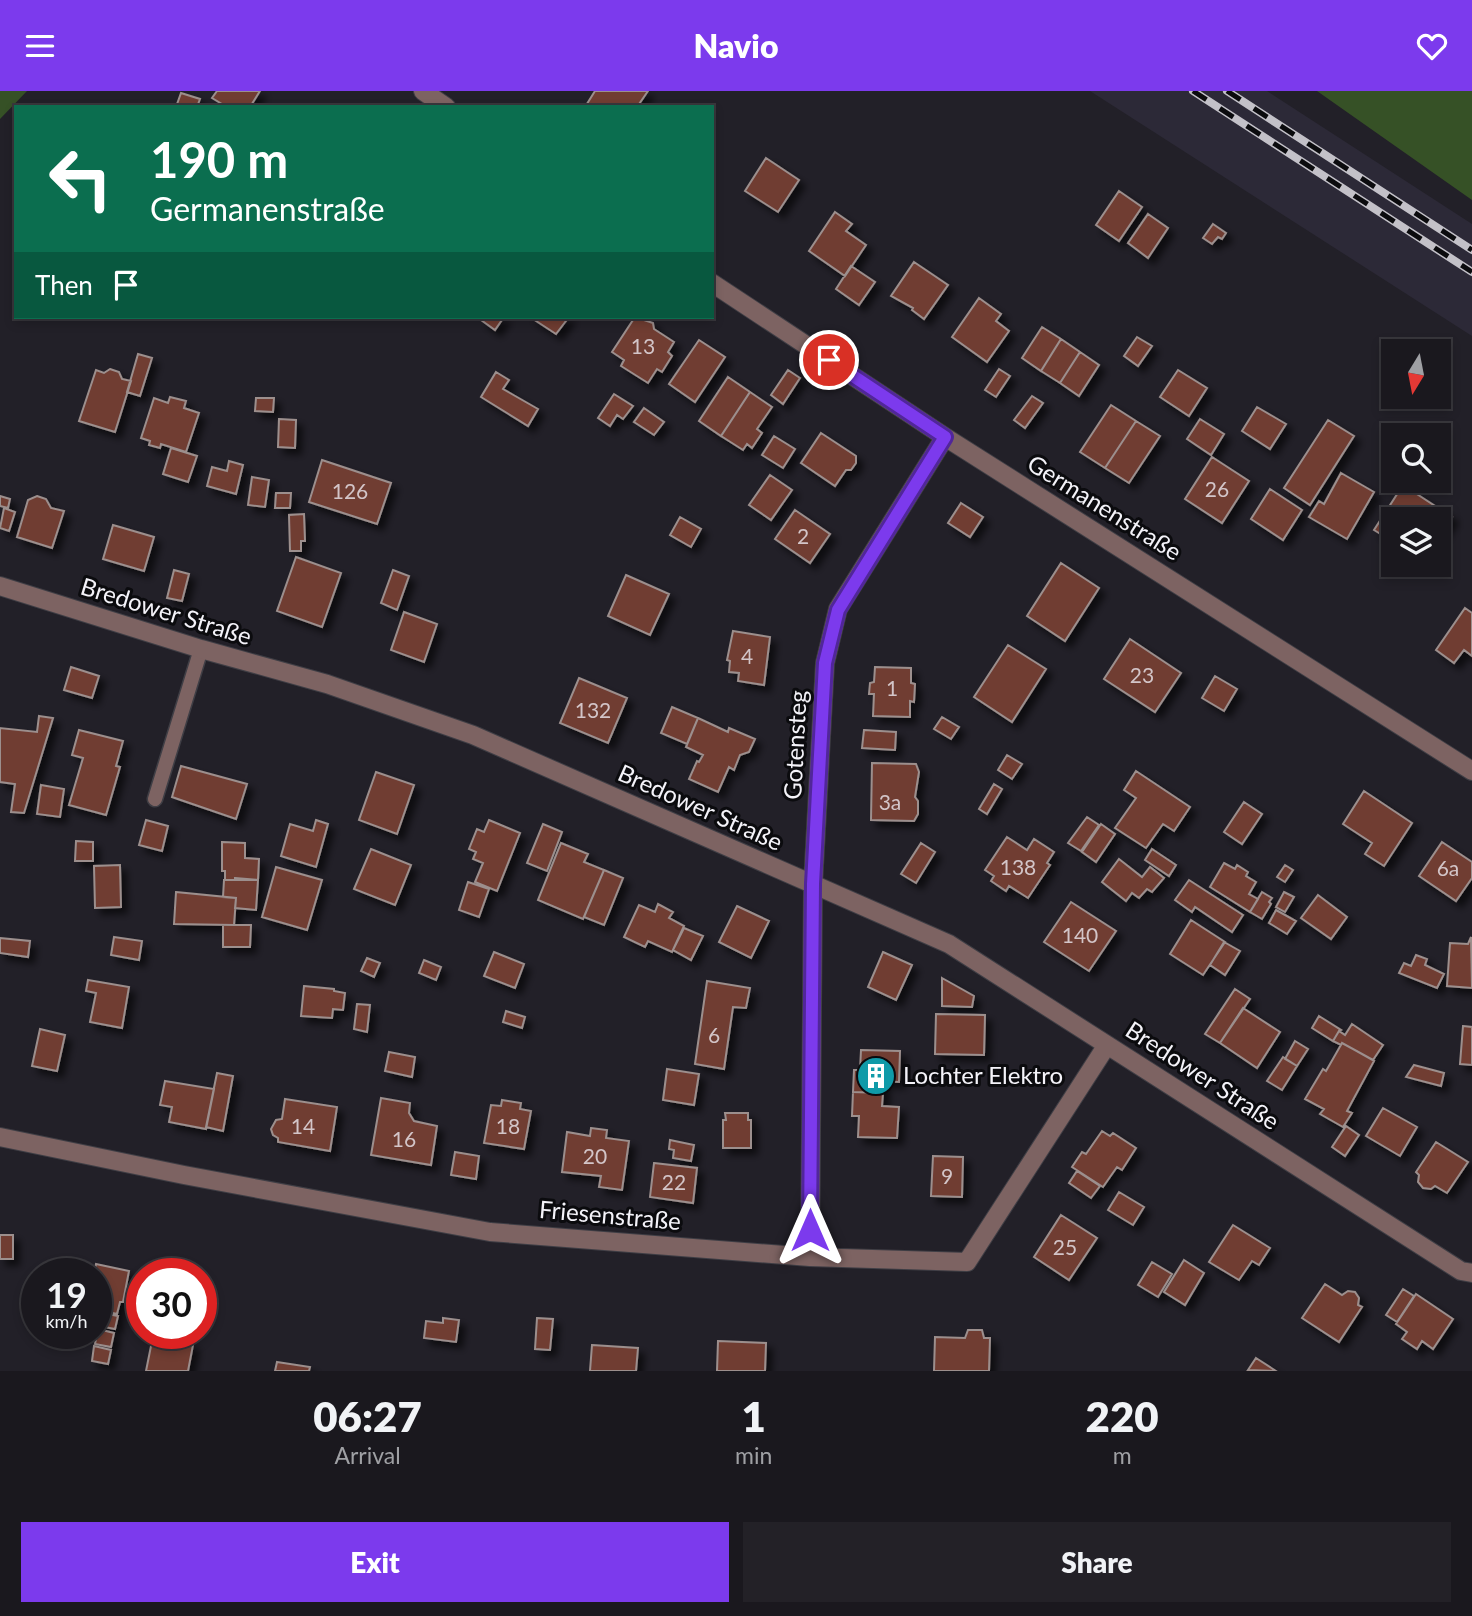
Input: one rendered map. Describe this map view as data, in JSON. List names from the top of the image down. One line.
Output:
{"streets":{"street":["Germanenstraße","Bredower Straße","Gotensteg","Friesenstraße"]},"crossings":[["Germanenstraße","Gotensteg"],["Bredower Straße","Gotensteg"],["Bredower Straße","Friesenstraße"],["Gotensteg","Friesenstraße"]],"places":{"building":["Lochter Elektro"]},"house_numbers":["13","26","126","2","4","23","1","132","3a","138","6a","140","6","14","18","16","20","9","22","25"],"north":"bottom","page":{"header":"Navio","turn":["190 m","Germanenstraße"],"then":"Then","speed":"19 km/h","limit":"30","eta":["06:27","Arrival","1","min","220","m"],"buttons":["Exit","Share"]}}
